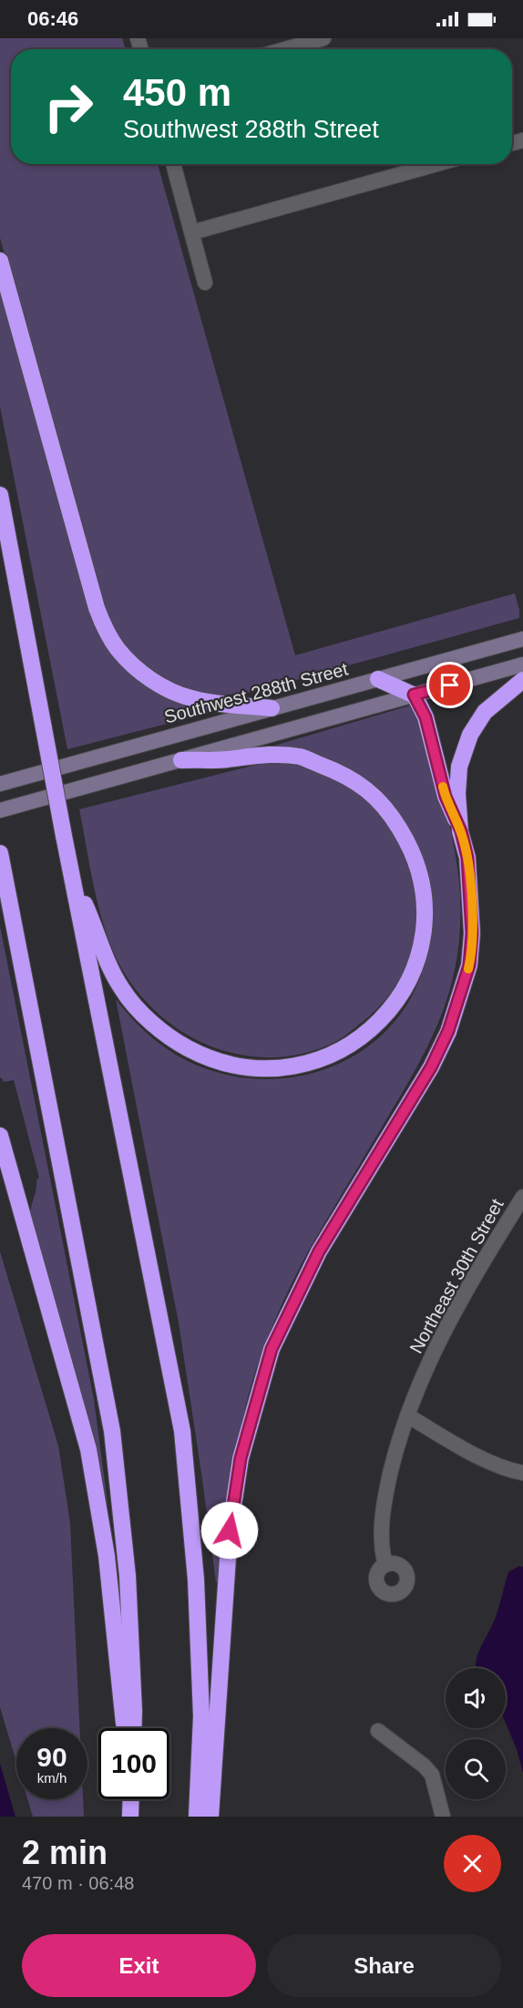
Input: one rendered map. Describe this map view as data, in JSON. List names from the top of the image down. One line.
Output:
{"streets":{"main road":["Southwest 288th Street"],"street":["Northeast 30th Street"]},"page":{"status":"06:46","turn":["450 m","Southwest 288th Street"],"speed":"90 km/h","limit":"100","heading":["2 min","470 m · 06:48"],"buttons":["Exit","Share"]}}
